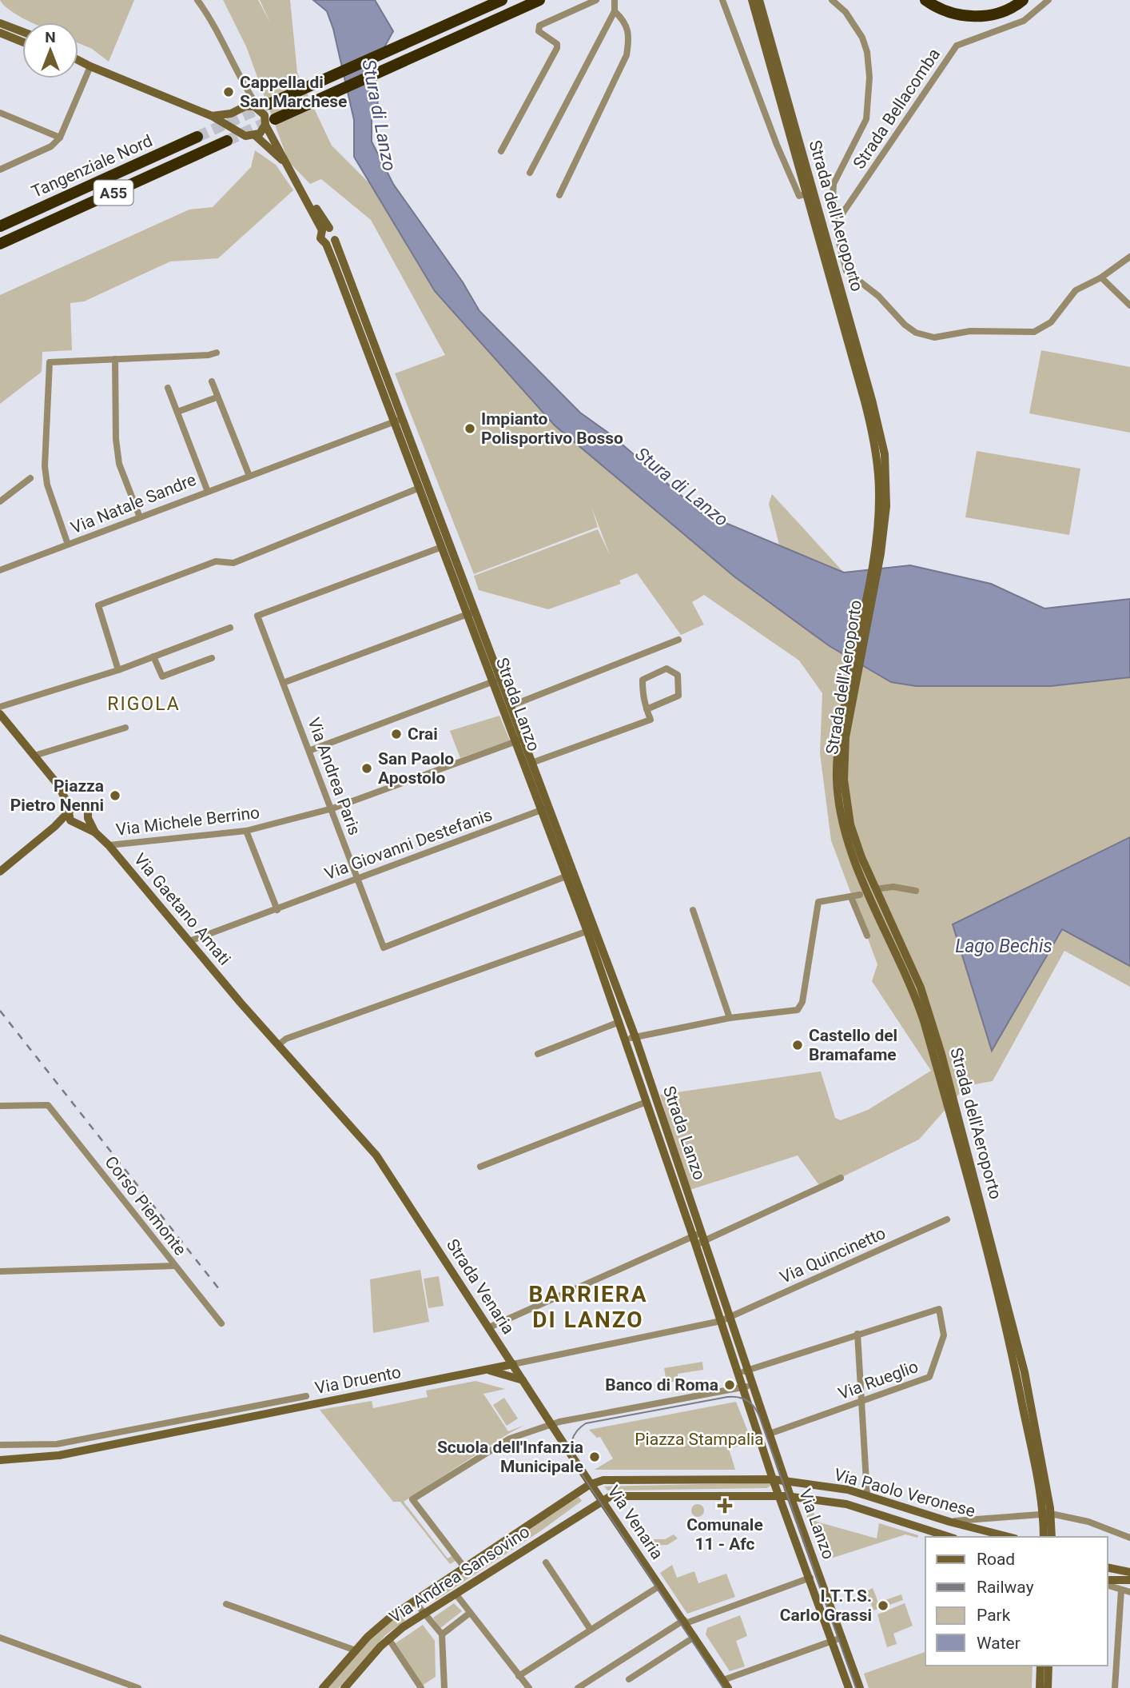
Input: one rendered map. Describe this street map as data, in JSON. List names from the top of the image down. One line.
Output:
{"streets":{"highway":["Tangenziale Nord","A55"],"street":["Strada Bellacomba","Strada dell'Aeroporto","Via Natale Sandre","Strada Lanzo","Via Andrea Paris","Via Michele Berrino","Via Giovanni Destefanis","Via Gaetano Amati","Corso Piemonte","Via Quincinetto","Strada Venaria","Via Druento","Via Rueglio","Via Paolo Veronese","Via Venaria","Via Lanzo","Via Andrea Sansovino"]},"crossings":[["Strada Lanzo","Via Andrea Paris"],["Strada Lanzo","Via Michele Berrino"],["Strada Lanzo","Via Giovanni Destefanis"],["Strada Lanzo","Via Quincinetto"],["Strada Lanzo","Via Druento"],["Strada Lanzo","Via Lanzo"],["Via Andrea Paris","Via Michele Berrino"],["Via Andrea Paris","Via Giovanni Destefanis"],["Via Michele Berrino","Via Gaetano Amati"],["Via Giovanni Destefanis","Via Gaetano Amati"],["Via Gaetano Amati","Strada Venaria"],["Strada Venaria","Via Druento"],["Strada Venaria","Via Venaria"],["Via Rueglio","Via Lanzo"],["Via Paolo Veronese","Via Lanzo"],["Via Venaria","Via Lanzo"],["Via Venaria","Via Andrea Sansovino"]],"districts":["RIGOLA","BARRIERA DI LANZO"],"water":["Stura di Lanzo","Lago Bechis"],"parks":["Piazza Stampalia"],"places":{"other":["Cappella di San Marchese","Impianto Polisportivo Bosso","Crai","San Paolo Apostolo","Piazza Pietro Nenni","Castello del Bramafame","Banco di Roma","Scuola dell'Infanzia Municipale","I.T.T.S. Carlo Grassi"],"health":["Comunale 11 - Afc"]},"legend":["Road","Railway","Park","Water"],"north":"top"}
